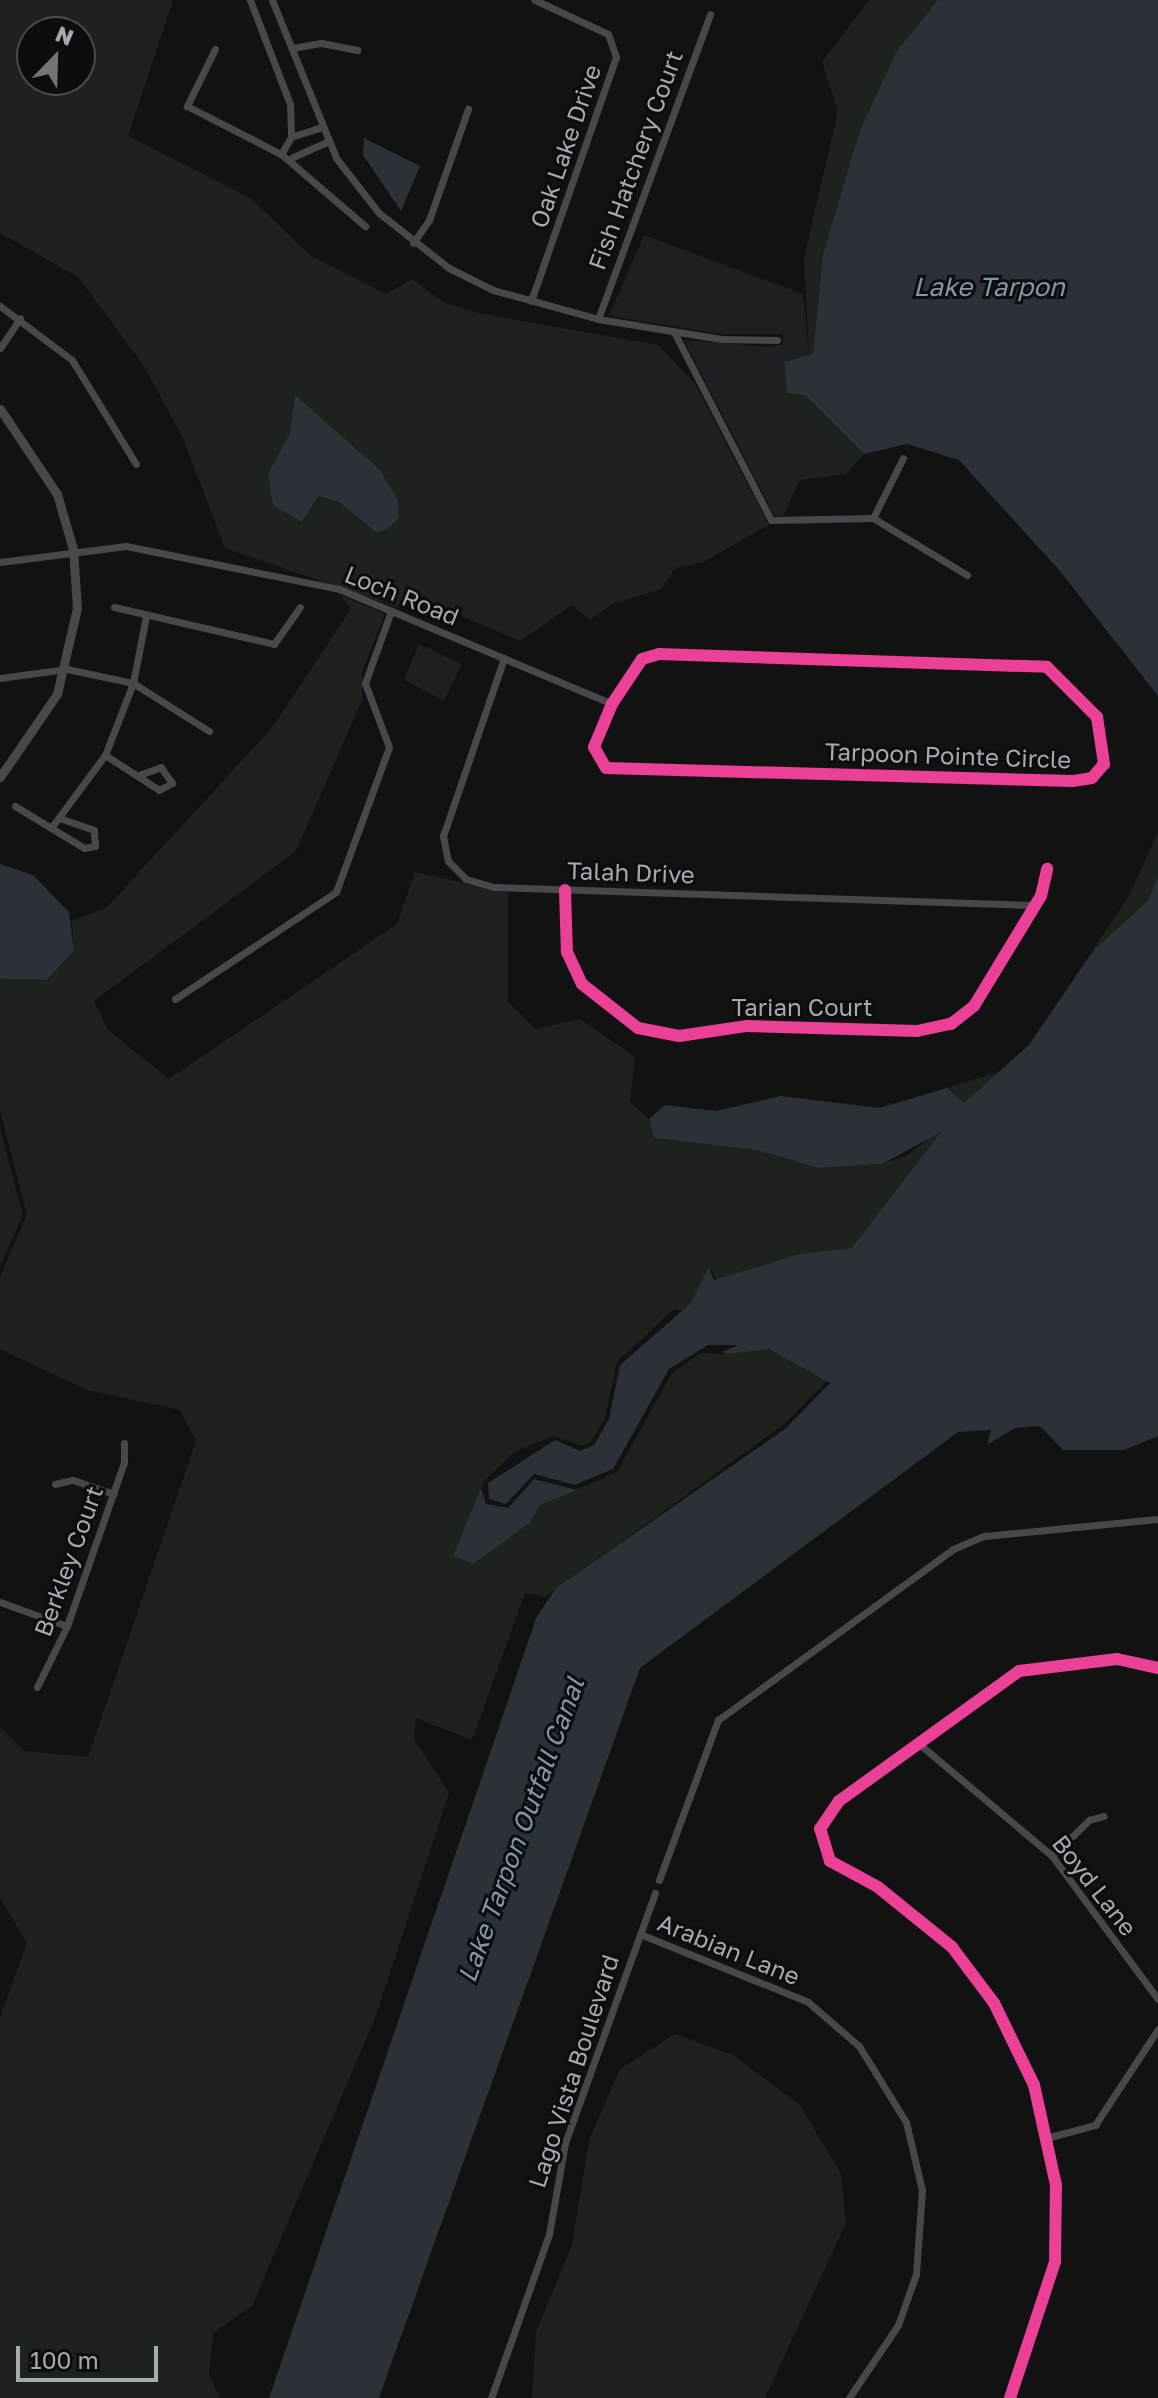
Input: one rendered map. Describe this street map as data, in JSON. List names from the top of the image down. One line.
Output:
{"streets":{"street":["Oak Lake Drive","Fish Hatchery Court","Loch Road","Tarpoon Pointe Circle","Talah Drive","Tarian Court","Berkley Court","Boyd Lane","Arabian Lane","Lago Vista Boulevard"]},"crossings":[["Loch Road","Tarpoon Pointe Circle"],["Loch Road","Talah Drive"],["Talah Drive","Tarian Court"],["Arabian Lane","Lago Vista Boulevard"]],"water":["Lake Tarpon","Lake Tarpon Outfall Canal"],"scale_bar":"100 m","north":"top right"}
